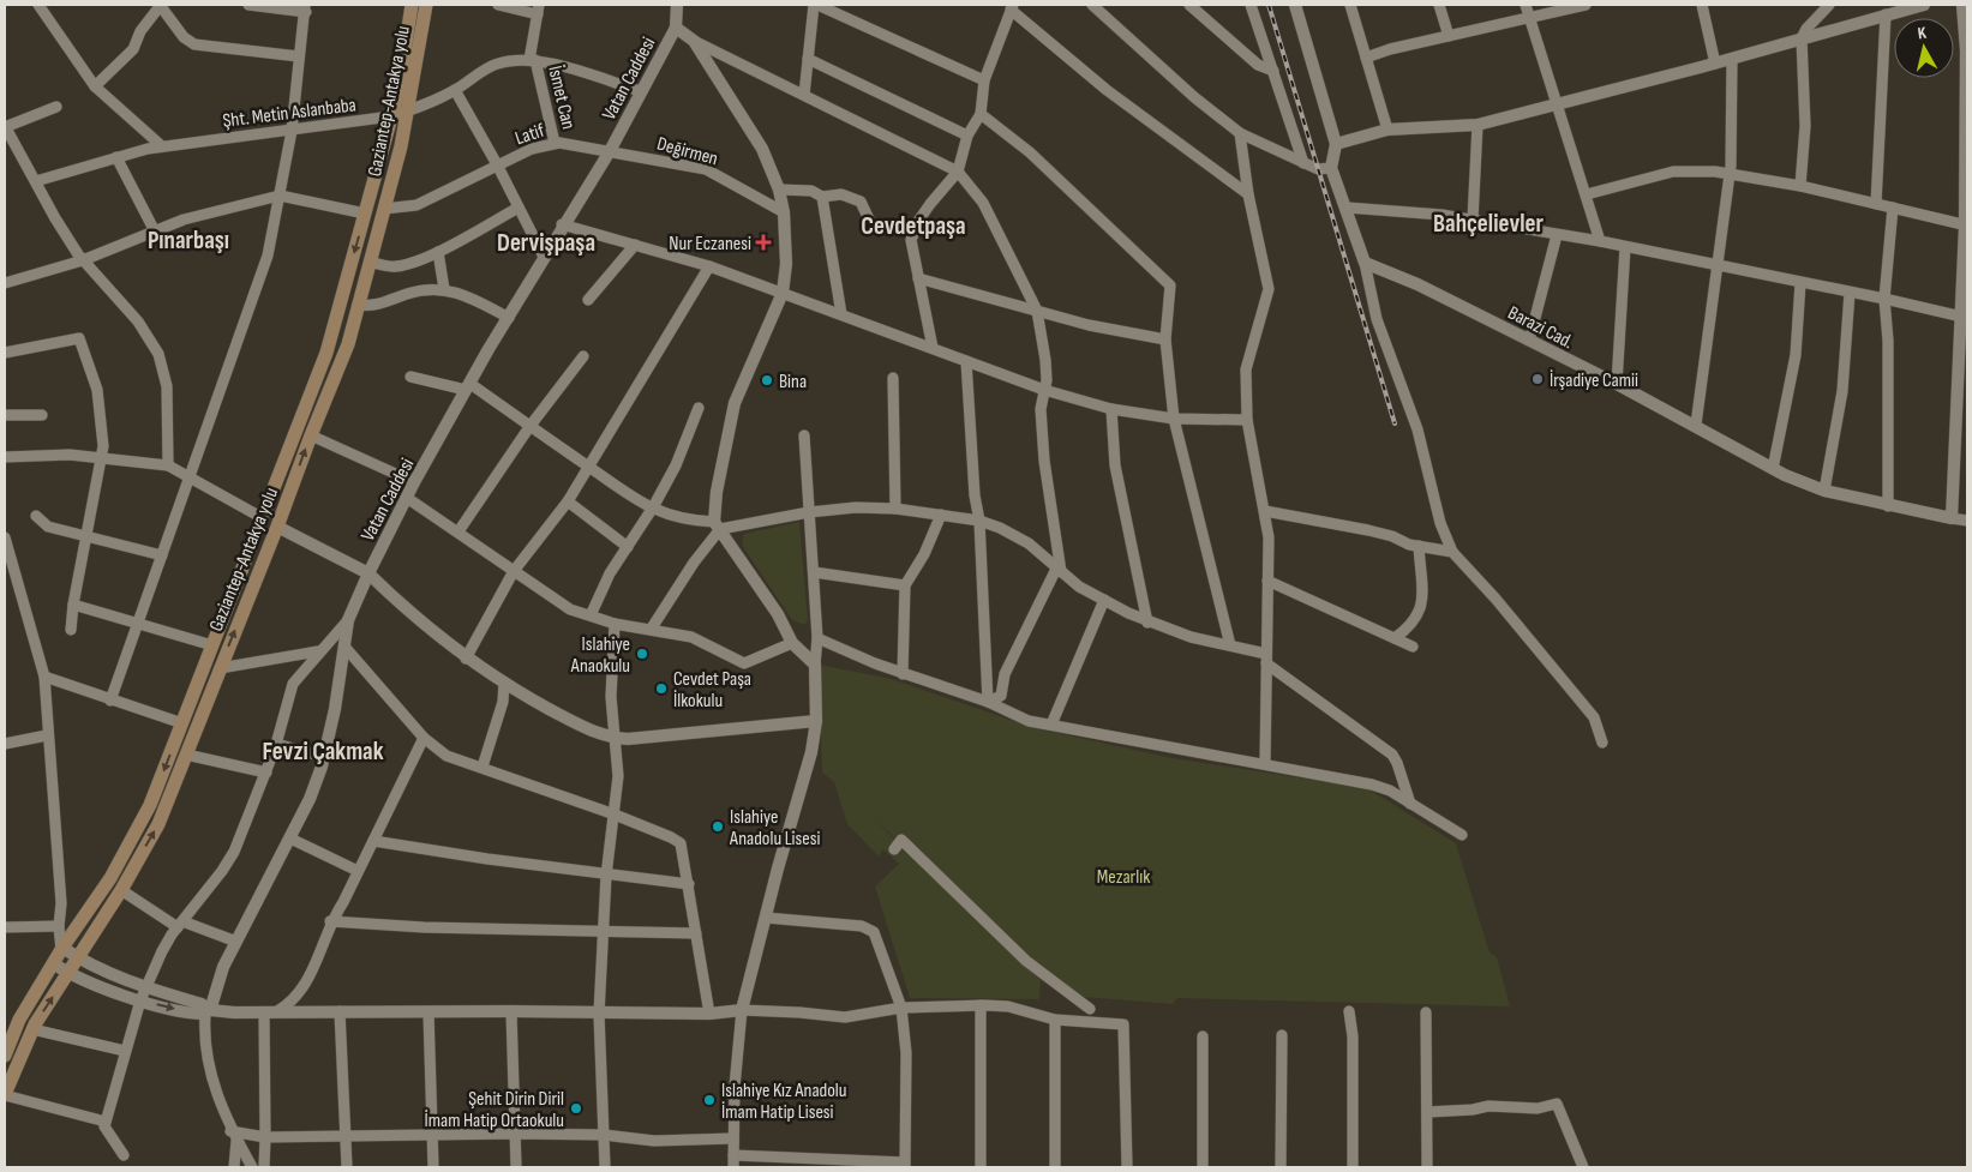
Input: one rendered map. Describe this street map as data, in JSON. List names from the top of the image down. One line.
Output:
{"streets":{"main road":["Gaziantep-Antakya yolu"],"street":["Vatan Caddesi","İsmet Can","Şht. Metin Aslanbaba","Latif","Değirmen","Barazi Cad."]},"crossings":[["Vatan Caddesi","Şht. Metin Aslanbaba"],["Vatan Caddesi","Latif"],["Vatan Caddesi","Değirmen"],["İsmet Can","Şht. Metin Aslanbaba"],["İsmet Can","Latif"],["Gaziantep-Antakya yolu","Şht. Metin Aslanbaba"],["Gaziantep-Antakya yolu","Latif"],["Latif","Değirmen"]],"districts":["Bahçelievler","Cevdetpaşa","Pınarbaşı","Dervişpaşa","Fevzi Çakmak"],"parks":["Mezarlık"],"places":{"health":["Nur Eczanesi"],"other":["İrşadiye Camii","Bina","Islahiye Anaokulu","Cevdet Paşa İlkokulu","Islahiye Anadolu Lisesi","Islahiye Kız Anadolu İmam Hatip Lisesi","Şehit Dirin Diril İmam Hatip Ortaokulu"]},"north":"top"}
